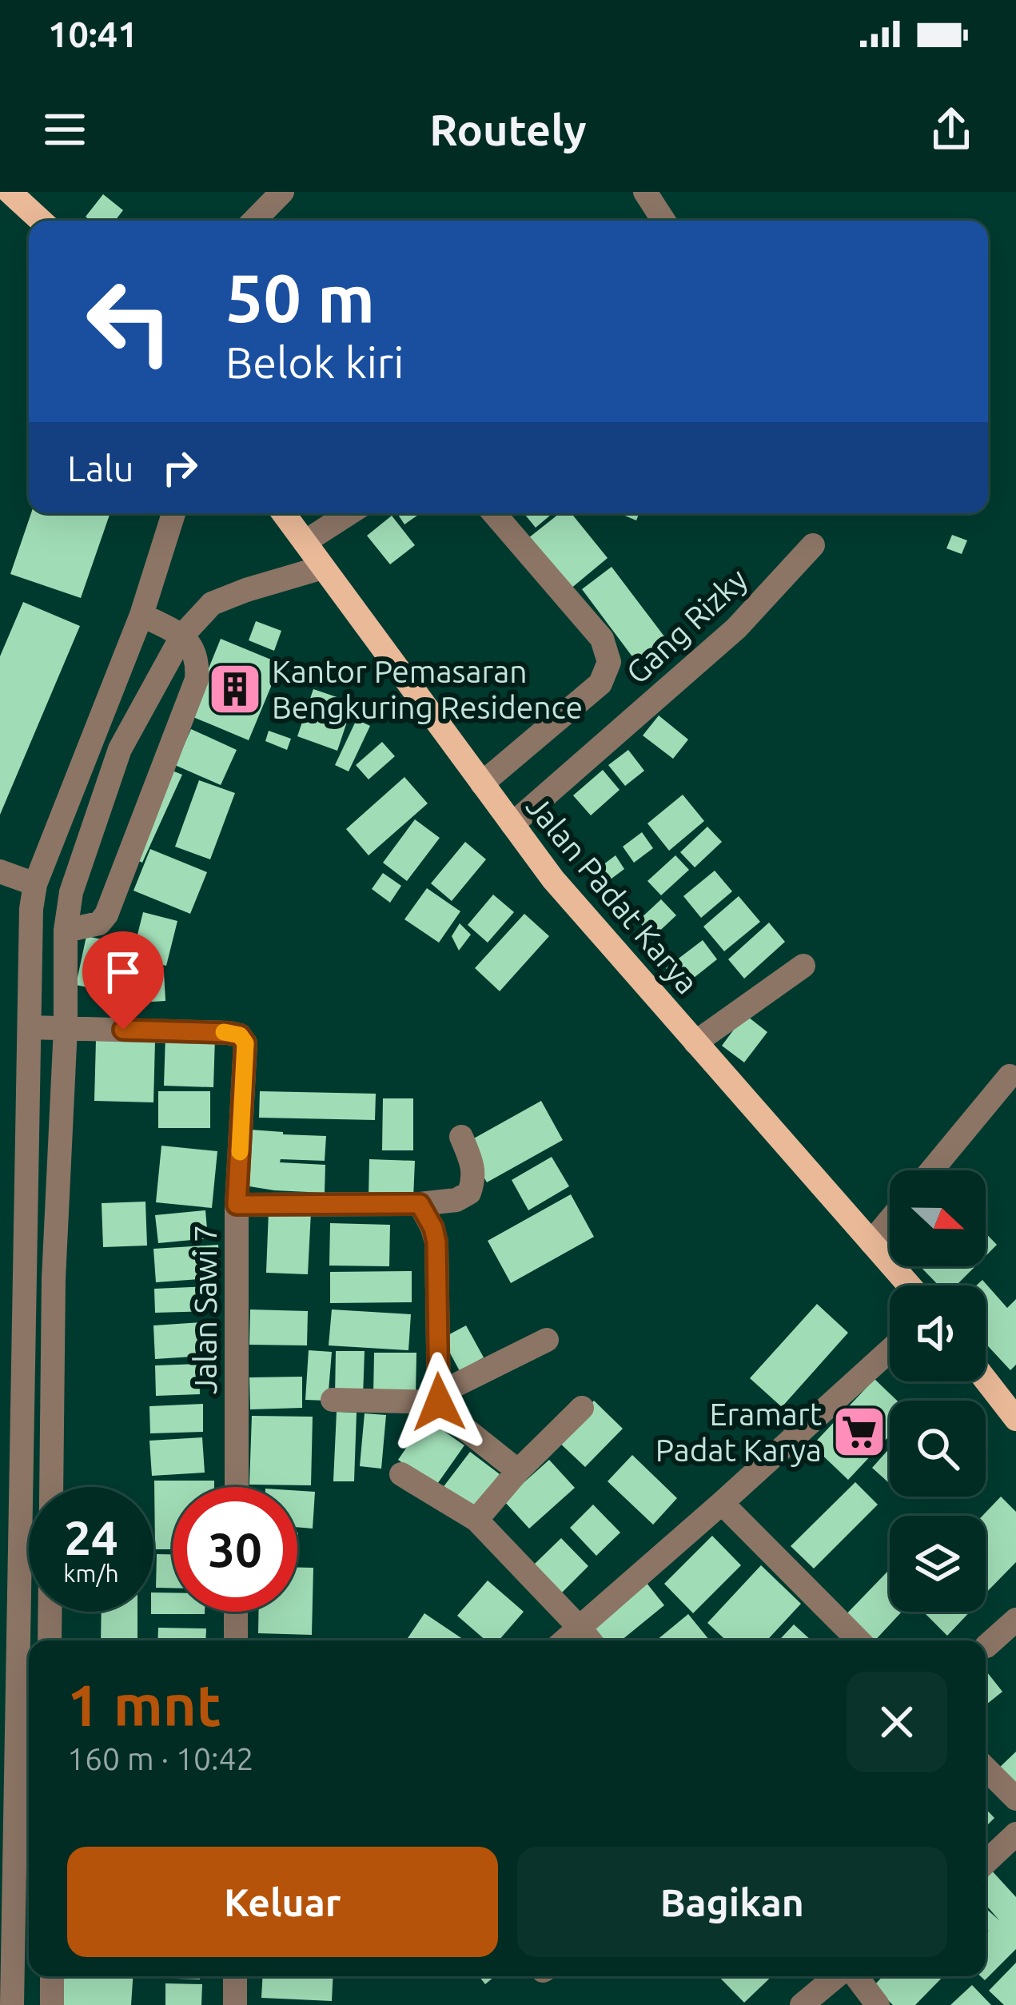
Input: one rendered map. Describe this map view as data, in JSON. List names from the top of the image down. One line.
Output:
{"streets":{"main road":["Jalan Padat Karya"],"street":["Gang Rizky","Jalan Sawi 7"]},"crossings":[["Gang Rizky","Jalan Padat Karya"]],"places":{"building":["Kantor Pemasaran Bengkuring Residence"],"supermarket":["Eramart Padat Karya"]},"north":"right","page":{"status":"10:41","header":"Routely","turn":["50 m","Belok kiri"],"then":"Lalu","speed":"24 km/h","limit":"30","heading":["1 mnt","160 m · 10:42"],"buttons":["Keluar","Bagikan"]}}
